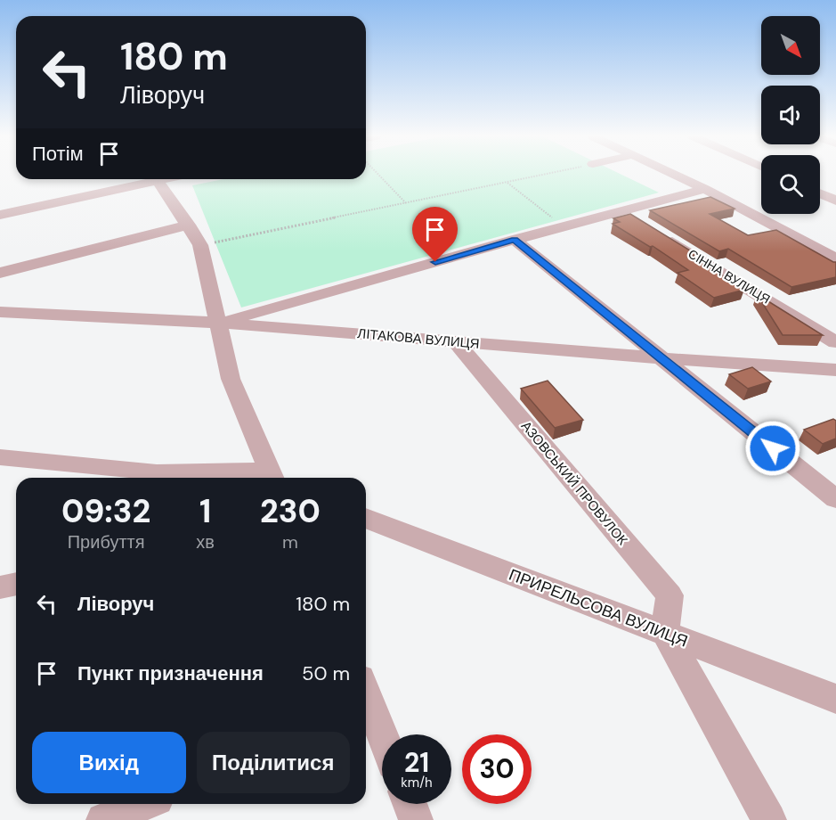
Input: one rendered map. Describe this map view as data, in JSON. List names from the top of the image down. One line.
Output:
{"streets":{"street":["СІННА ВУЛИЦЯ","ЛІТАКОВА ВУЛИЦЯ","АЗОВСЬКИЙ ПРОВУЛОК","ПРИРЕЛЬСОВА ВУЛИЦЯ"]},"crossings":[["ЛІТАКОВА ВУЛИЦЯ","АЗОВСЬКИЙ ПРОВУЛОК"],["АЗОВСЬКИЙ ПРОВУЛОК","ПРИРЕЛЬСОВА ВУЛИЦЯ"]],"north":"bottom right","page":{"turn":["180 m","Ліворуч"],"then":"Потім","eta":["09:32","Прибуття","1","хв","230","m"],"list":[{"name":"Ліворуч","value":"180 m"},{"name":"Пункт призначення","value":"50 m"}],"buttons":["Вихід","Поділитися"],"speed":"21 km/h","limit":"30"}}
